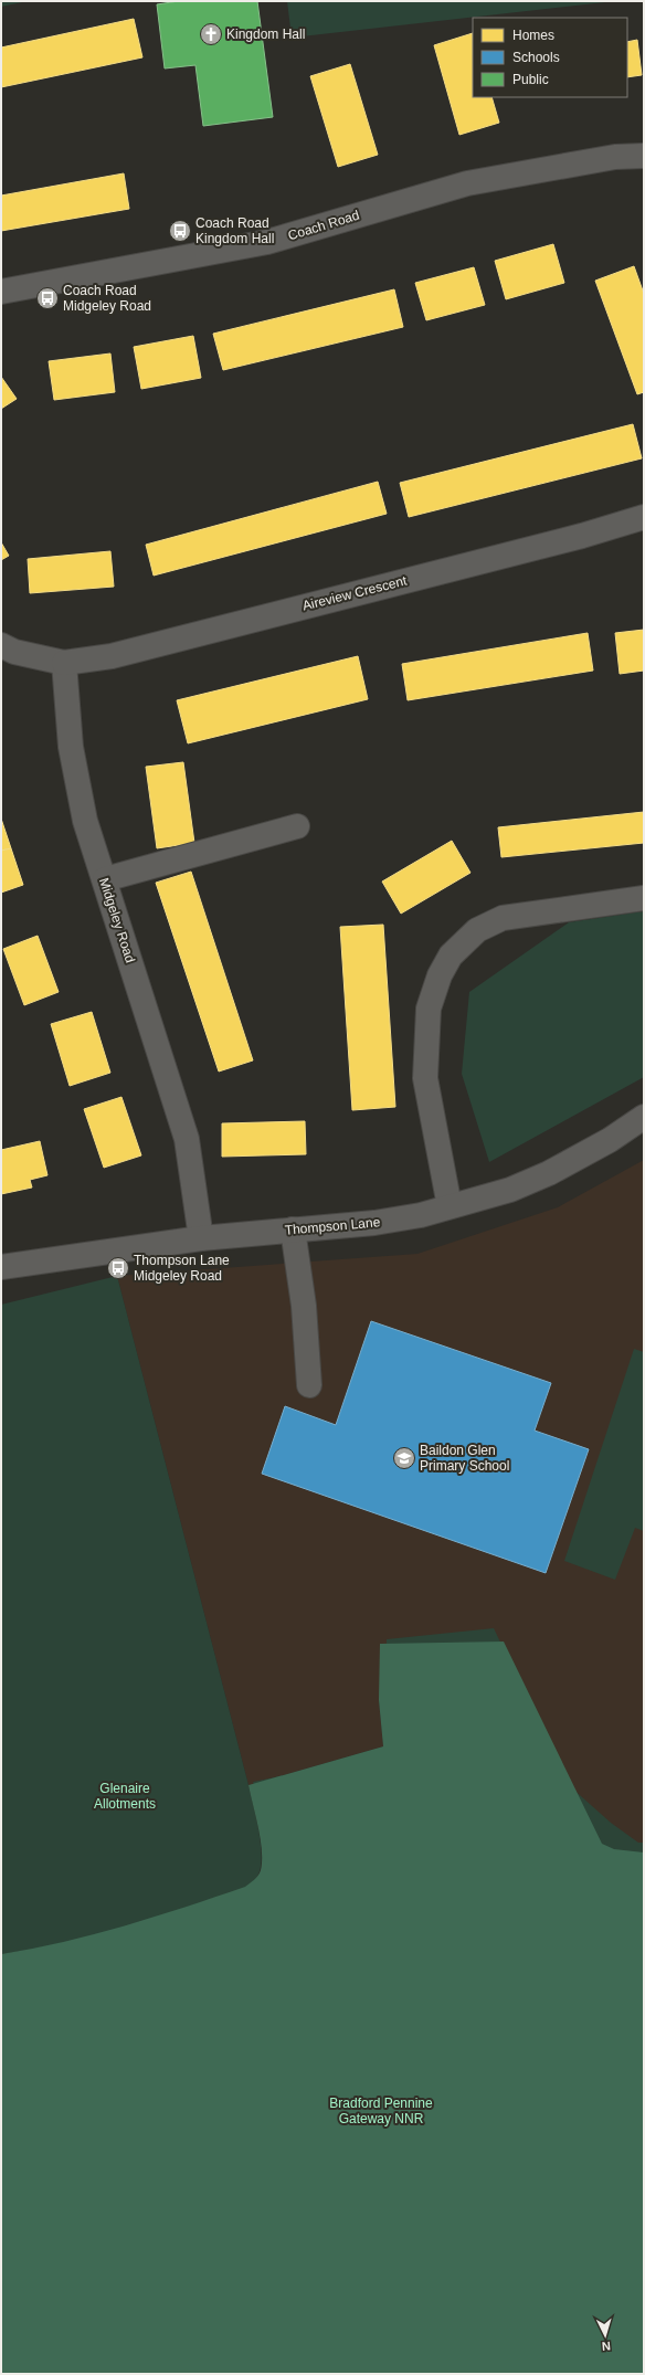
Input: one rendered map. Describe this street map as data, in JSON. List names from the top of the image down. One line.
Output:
{"streets":{"street":["Coach Road","Aireview Crescent","Midgeley Road","Thompson Lane"]},"crossings":[["Aireview Crescent","Midgeley Road"],["Midgeley Road","Thompson Lane"]],"parks":["Glenaire Allotments","Bradford Pennine Gateway NNR"],"places":{"church":["Kingdom Hall"],"bus stop":["Coach Road Kingdom Hall","Coach Road Midgeley Road","Thompson Lane Midgeley Road"],"school or university":["Baildon Glen Primary School"]},"legend":["Homes","Schools","Public"],"north":"bottom"}
